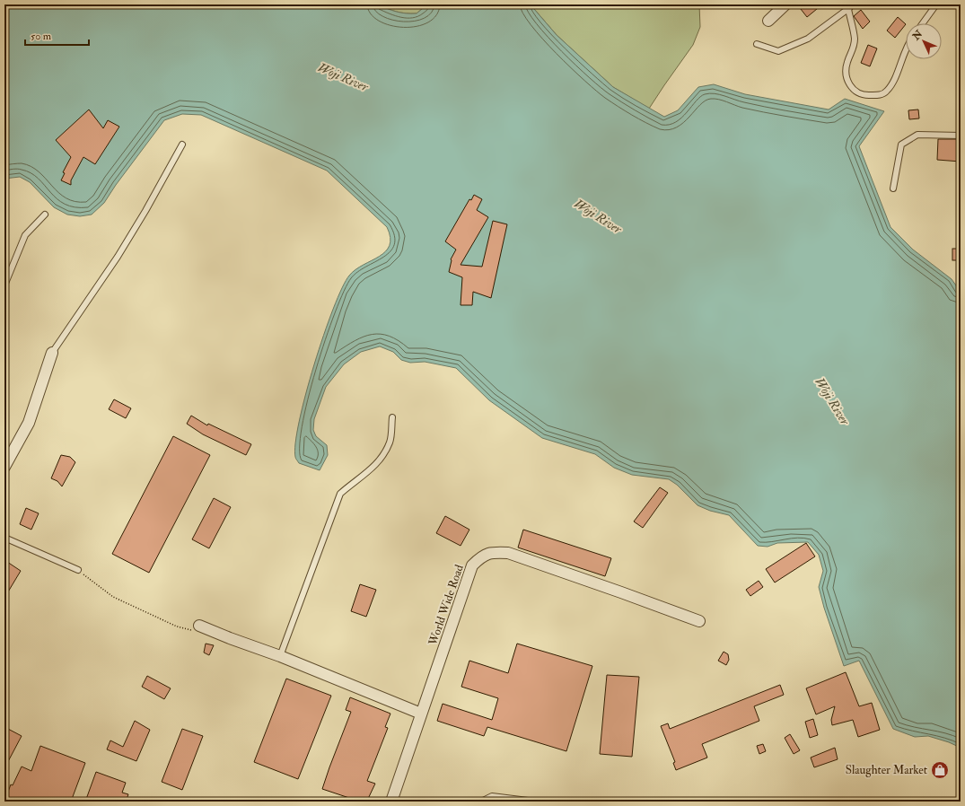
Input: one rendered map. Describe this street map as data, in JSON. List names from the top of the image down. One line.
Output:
{"streets":{"street":["World Wide Road"]},"water":["Woji River"],"places":{"shop":["Slaughter Market"]},"scale_bar":"50 m","north":"top left"}
